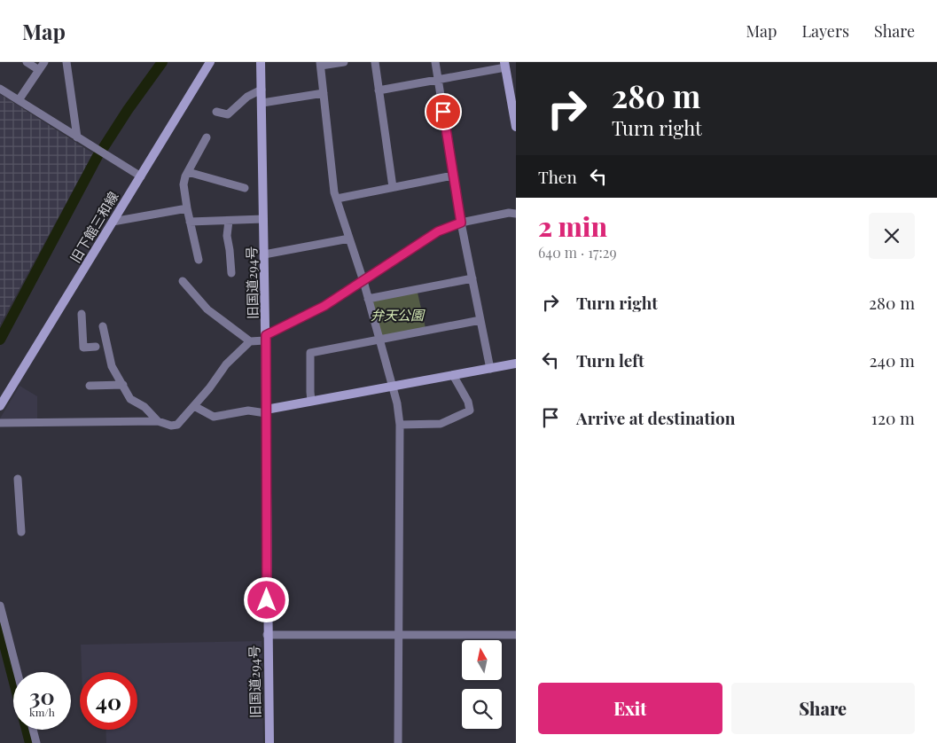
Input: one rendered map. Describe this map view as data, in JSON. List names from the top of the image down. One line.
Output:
{"streets":{"street":["旧下館三和線","旧国道294号"]},"parks":["弁天公園"],"north":"top","page":{"header":"Map","nav":["Map","Layers","Share"],"turn":["280 m","Turn right"],"then":"Then","heading":["2 min","640 m · 17:29"],"list":[{"name":"Turn right","value":"280 m"},{"name":"Turn left","value":"240 m"},{"name":"Arrive at destination","value":"120 m"}],"speed":"30 km/h","limit":"40","buttons":["Exit","Share"]}}
